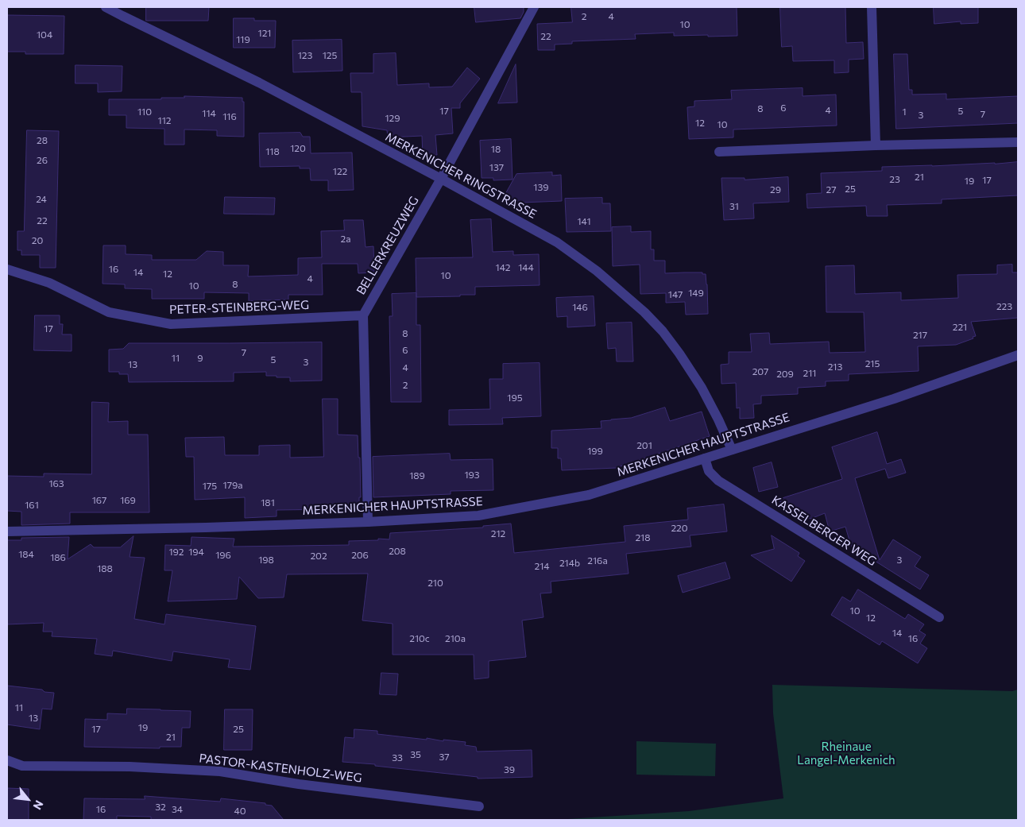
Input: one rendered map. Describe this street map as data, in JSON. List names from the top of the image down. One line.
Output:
{"streets":{"street":["MERKENICHER RINGSTRASSE","BELLERKREUZWEG","PETER-STEINBERG-WEG","MERKENICHER HAUPTSTRASSE","KASSELBERGER WEG","PASTOR-KASTENHOLZ-WEG"]},"crossings":[["MERKENICHER RINGSTRASSE","BELLERKREUZWEG"],["MERKENICHER RINGSTRASSE","MERKENICHER HAUPTSTRASSE"],["BELLERKREUZWEG","PETER-STEINBERG-WEG"],["MERKENICHER HAUPTSTRASSE","KASSELBERGER WEG"]],"parks":["Rheinaue Langel-Merkenich"],"house_numbers":["2","4","10","121","104","22","119","123","125","6","8","4","17","5","110","1","114","7","3","116","129","112","12","10","28","120","18","118","26","137","122","21","23","17","19","139","25","29","27","24","31","22","141","2a","20","142","144","16","14","12","10","4","8","10","149","147","223","146","221","17","8","217","6","7","11","9","5","3","215","13","213","4","207","211","209","2","195","201","199","193","189","163","179a","175","167","169","181","161","220","212","218","208","192","194","184","196","206","202","186","198","3","216a","214b","214","188","210","10","12","14","210c","210a","16","11","13","19","17","25","21","35","37","33","39","32","16","34","40"],"north":"bottom right"}
